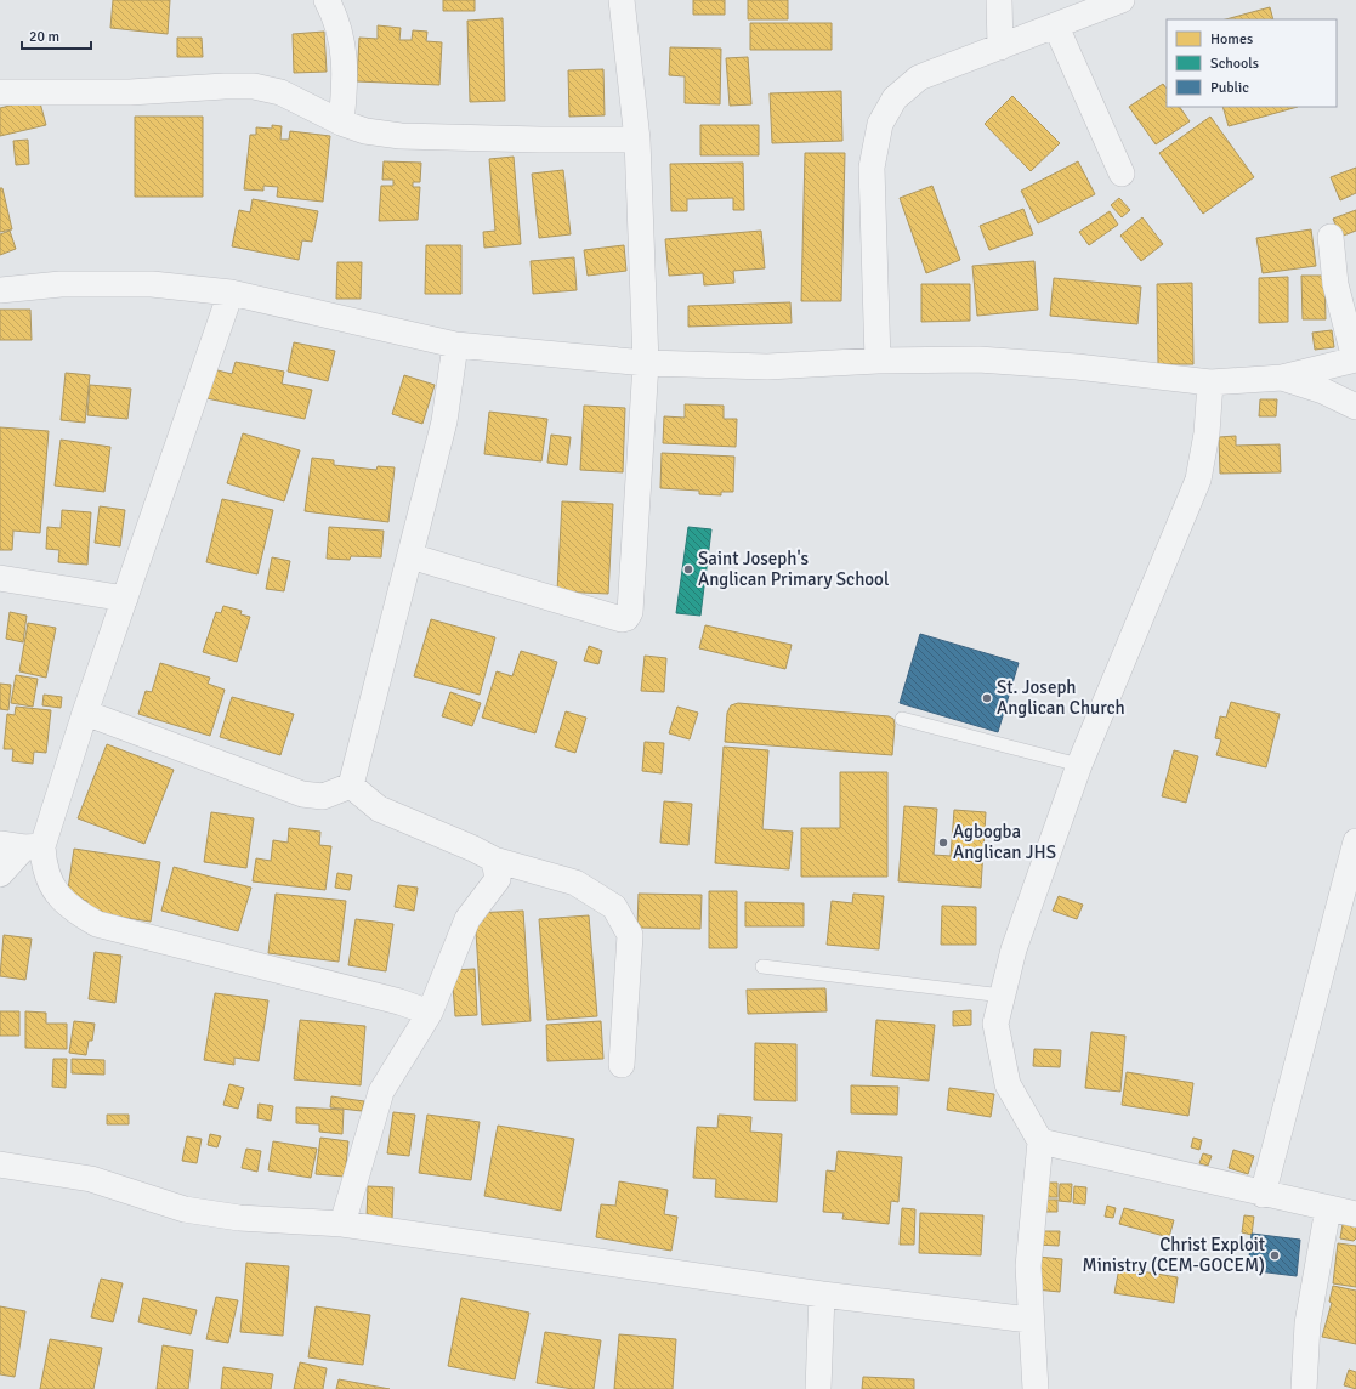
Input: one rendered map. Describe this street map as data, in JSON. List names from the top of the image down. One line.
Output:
{"places":["Saint Joseph's Anglican Primary School","St. Joseph Anglican Church","Agbogba Anglican JHS","Christ Exploit Ministry (CEM-GOCEM)"],"legend":["Homes","Schools","Public"],"scale_bar":"20 m"}
